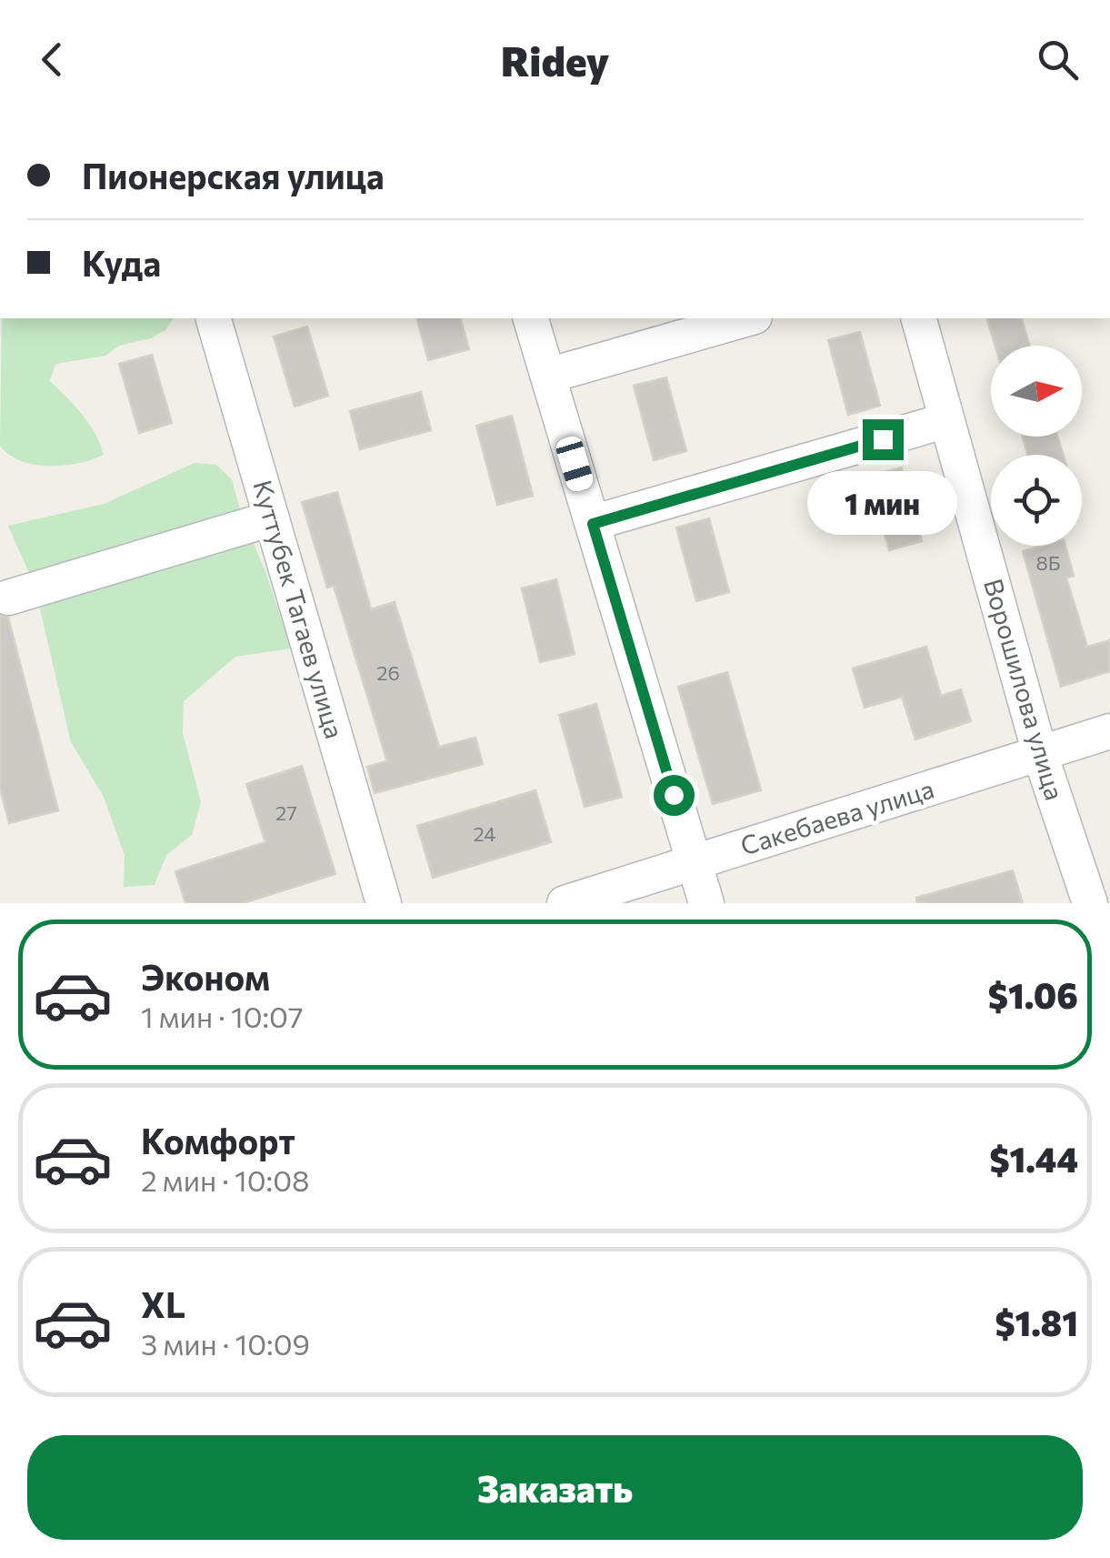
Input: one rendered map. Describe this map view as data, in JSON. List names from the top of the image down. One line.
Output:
{"streets":{"street":["Куттубек Тагаев улица","Ворошилова улица","Сакебаева улица"]},"crossings":[["Ворошилова улица","Сакебаева улица"]],"house_numbers":["8Б","26","27","24"],"north":"right","page":{"header":"Ridey","banner":["Пионерская улица","Куда"],"bubble":"1 мин","list":[{"name":"Эконом","note":"1 мин · 10:07","value":"$1.06"},{"name":"Комфорт","note":"2 мин · 10:08","value":"$1.44"},{"name":"XL","note":"3 мин · 10:09","value":"$1.81"}],"buttons":"Заказать"}}
